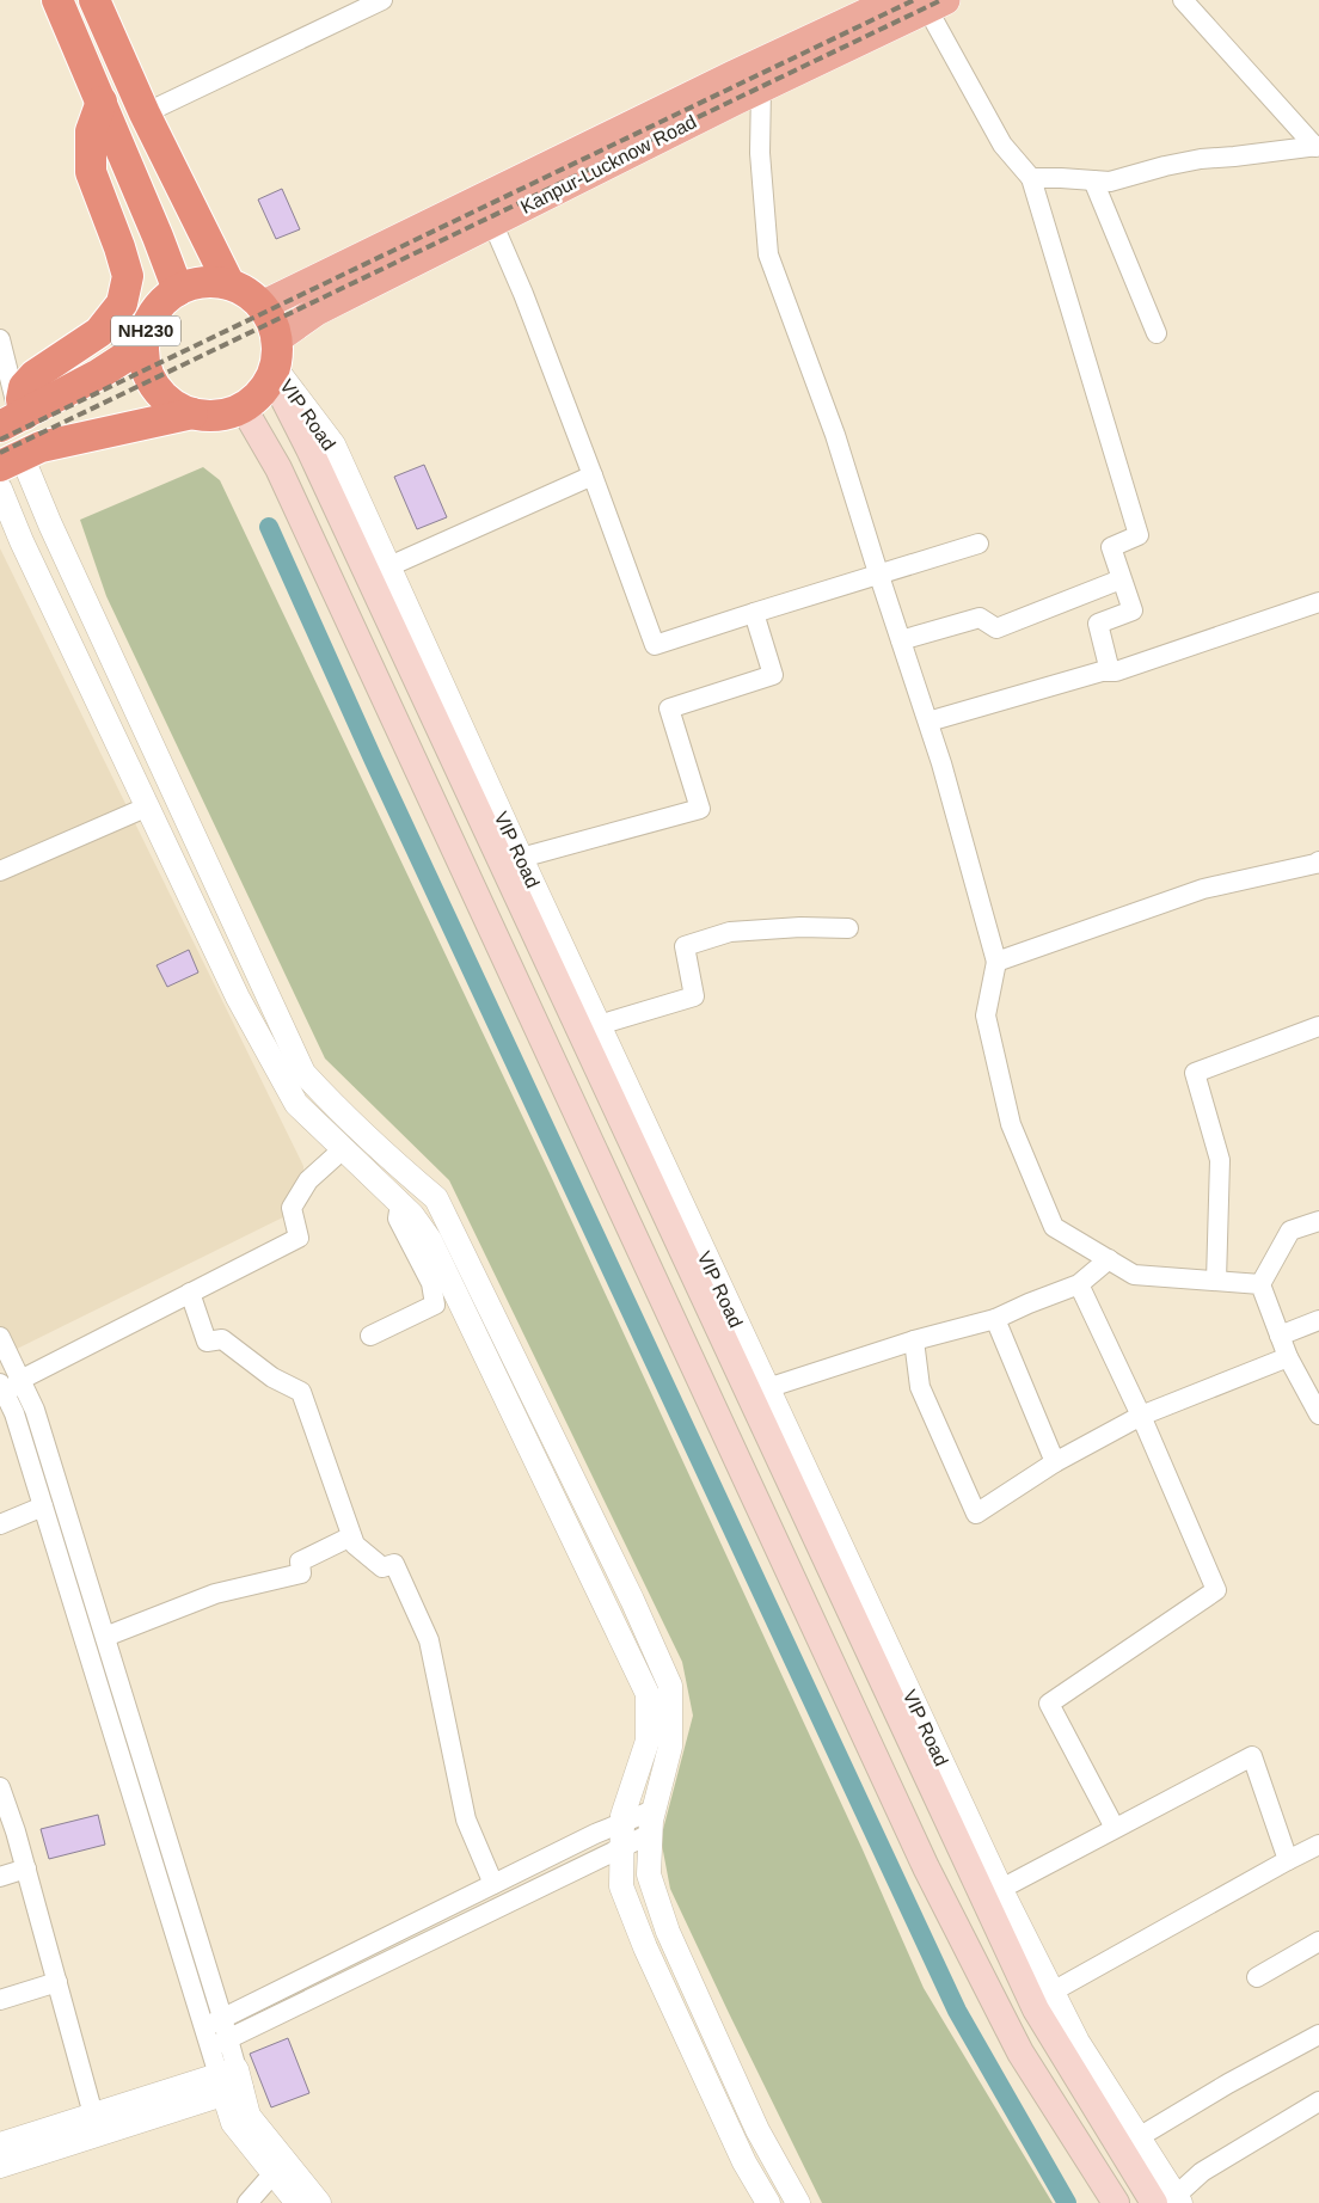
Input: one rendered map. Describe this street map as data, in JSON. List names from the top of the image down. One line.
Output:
{"streets":{"highway":["NH230"],"main road":["Kanpur-Lucknow Road","VIP Road"]},"crossings":[["Kanpur-Lucknow Road","NH230"],["Kanpur-Lucknow Road","VIP Road"],["NH230","VIP Road"]]}
